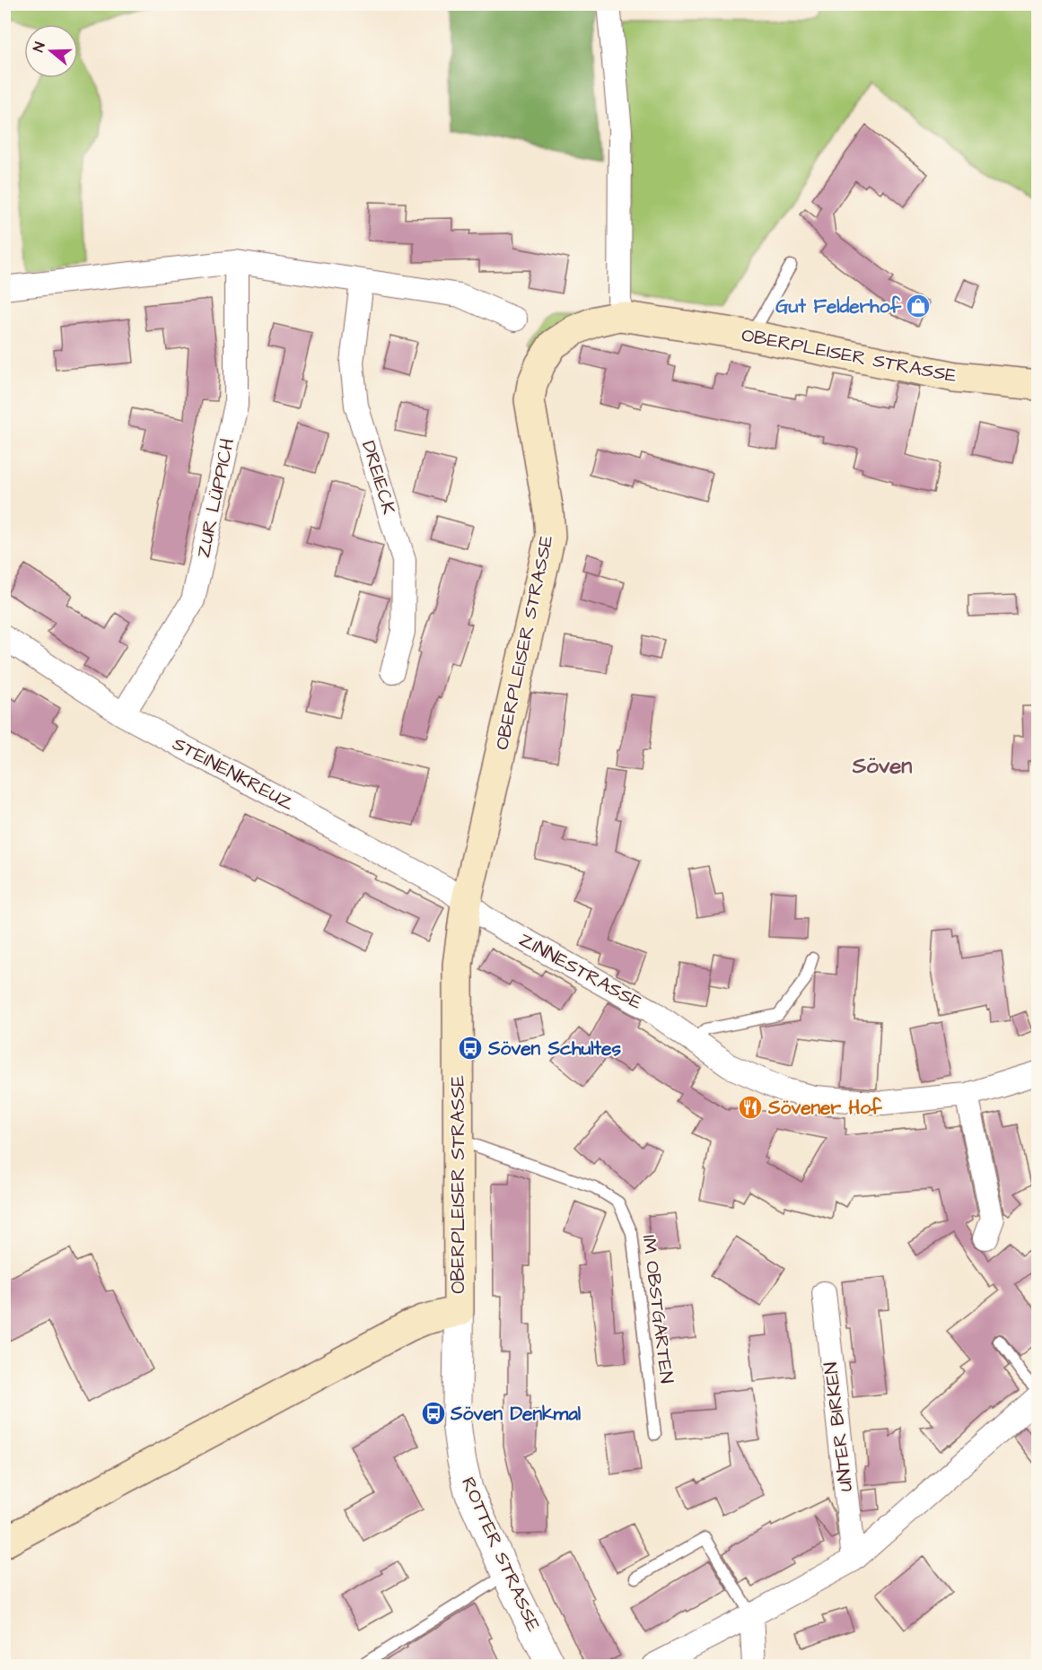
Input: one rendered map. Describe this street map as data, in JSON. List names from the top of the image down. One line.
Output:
{"streets":{"main road":["OBERPLEISER STRASSE"],"street":["DREIECK","ZUR LÜPPICH","STEINENKREUZ","ZINNESTRASSE","UNTER BIRKEN","ROTTER STRASSE"],"lane":["IM OBSTGARTEN"]},"crossings":[["OBERPLEISER STRASSE","STEINENKREUZ"],["OBERPLEISER STRASSE","ZINNESTRASSE"],["OBERPLEISER STRASSE","IM OBSTGARTEN"],["OBERPLEISER STRASSE","ROTTER STRASSE"],["ZUR LÜPPICH","STEINENKREUZ"],["STEINENKREUZ","ZINNESTRASSE"]],"districts":["Söven"],"places":{"shop":["Gut Felderhof"],"bus stop":["Söven Schultes","Söven Denkmal"],"restaurant":["Sövener Hof"]},"north":"left"}
